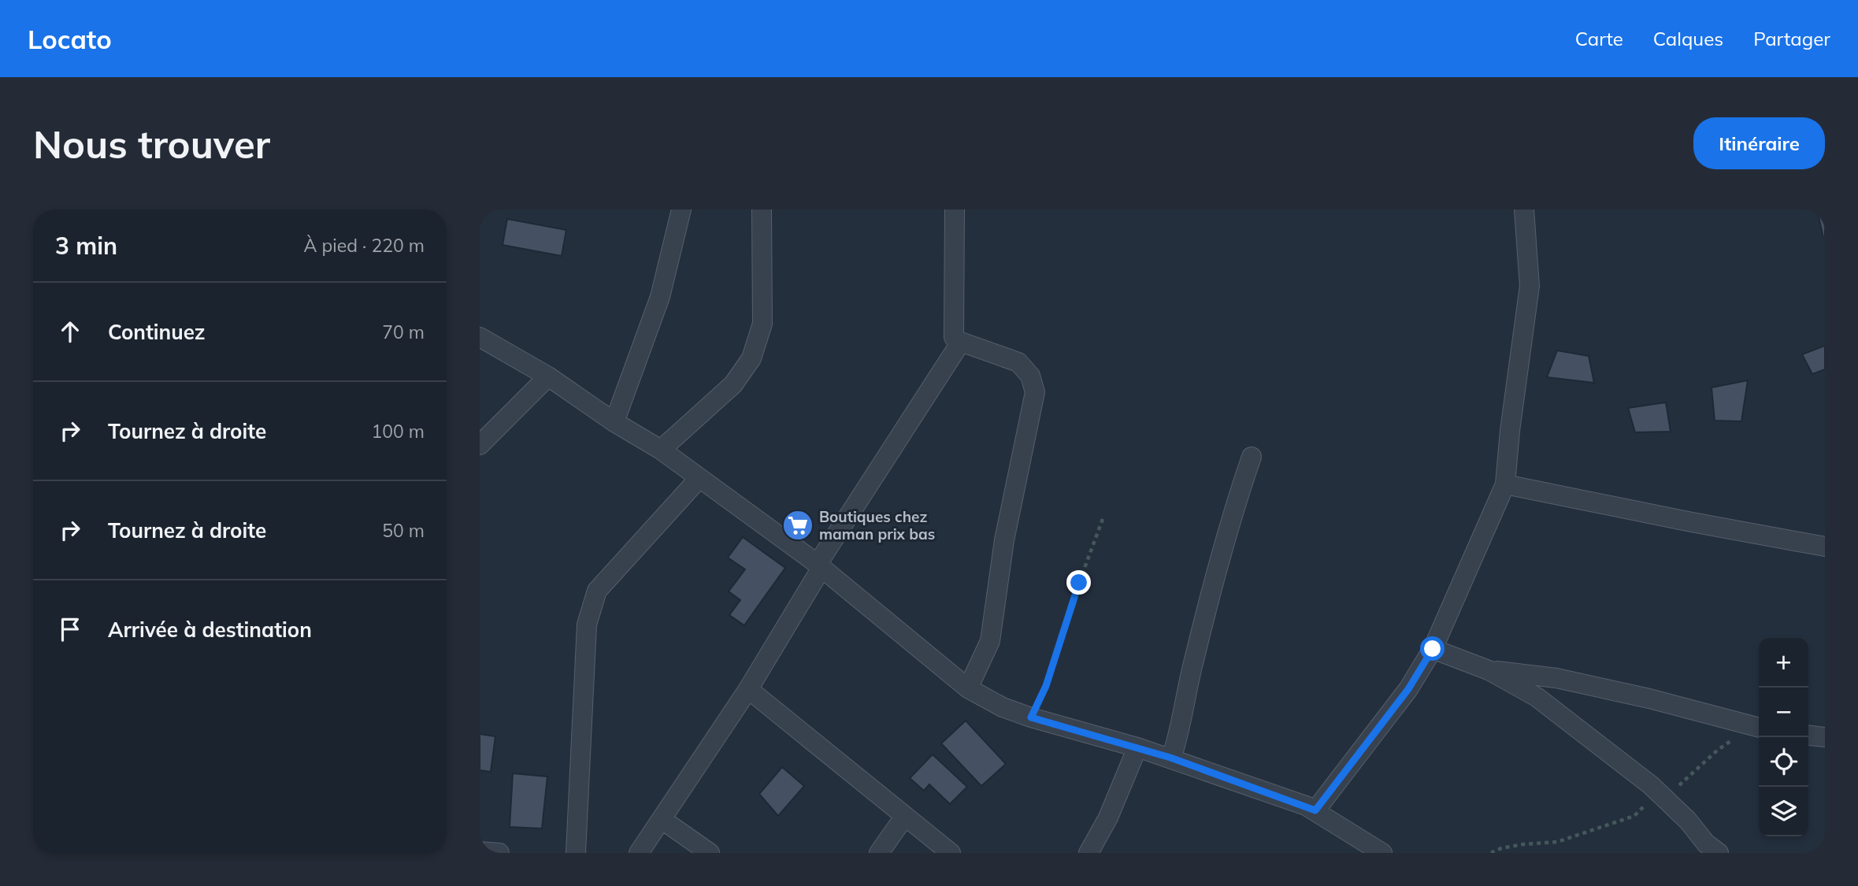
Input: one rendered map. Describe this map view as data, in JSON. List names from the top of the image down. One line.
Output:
{"places":{"supermarket":["Boutiques chez maman prix bas"]},"page":{"header":"Locato","nav":["Carte","Calques","Partager"],"buttons":"Itinéraire","title":"Nous trouver","heading":["3 min","À pied · 220 m"],"list":[["Continuez","70 m"],["Tournez à droite","100 m"],["Tournez à droite","50 m"],"Arrivée à destination"],"map_buttons":["+","−"]}}
